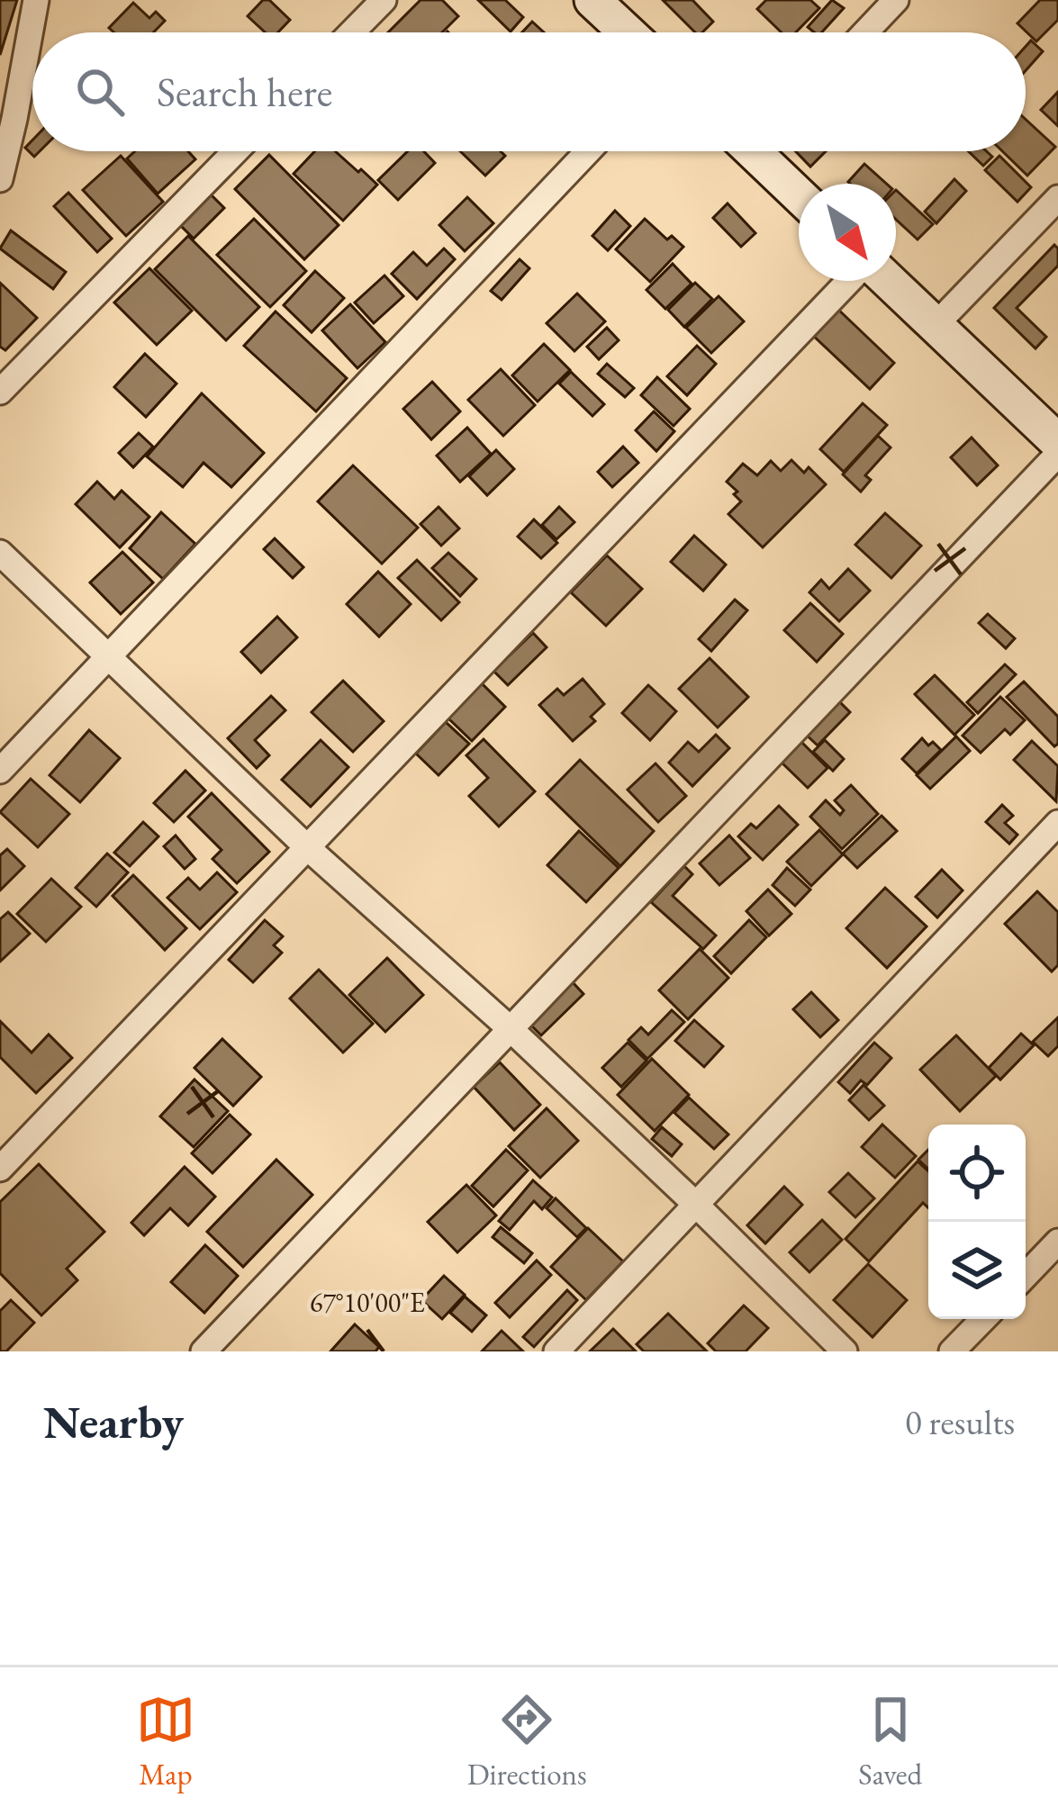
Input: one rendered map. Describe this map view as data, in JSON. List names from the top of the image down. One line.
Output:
{"north":"bottom right","page":{"search":"Search here","heading":["Nearby","0 results"],"nav":["Map","Directions","Saved"]},"coordinates":["67°10'00\"E"]}
